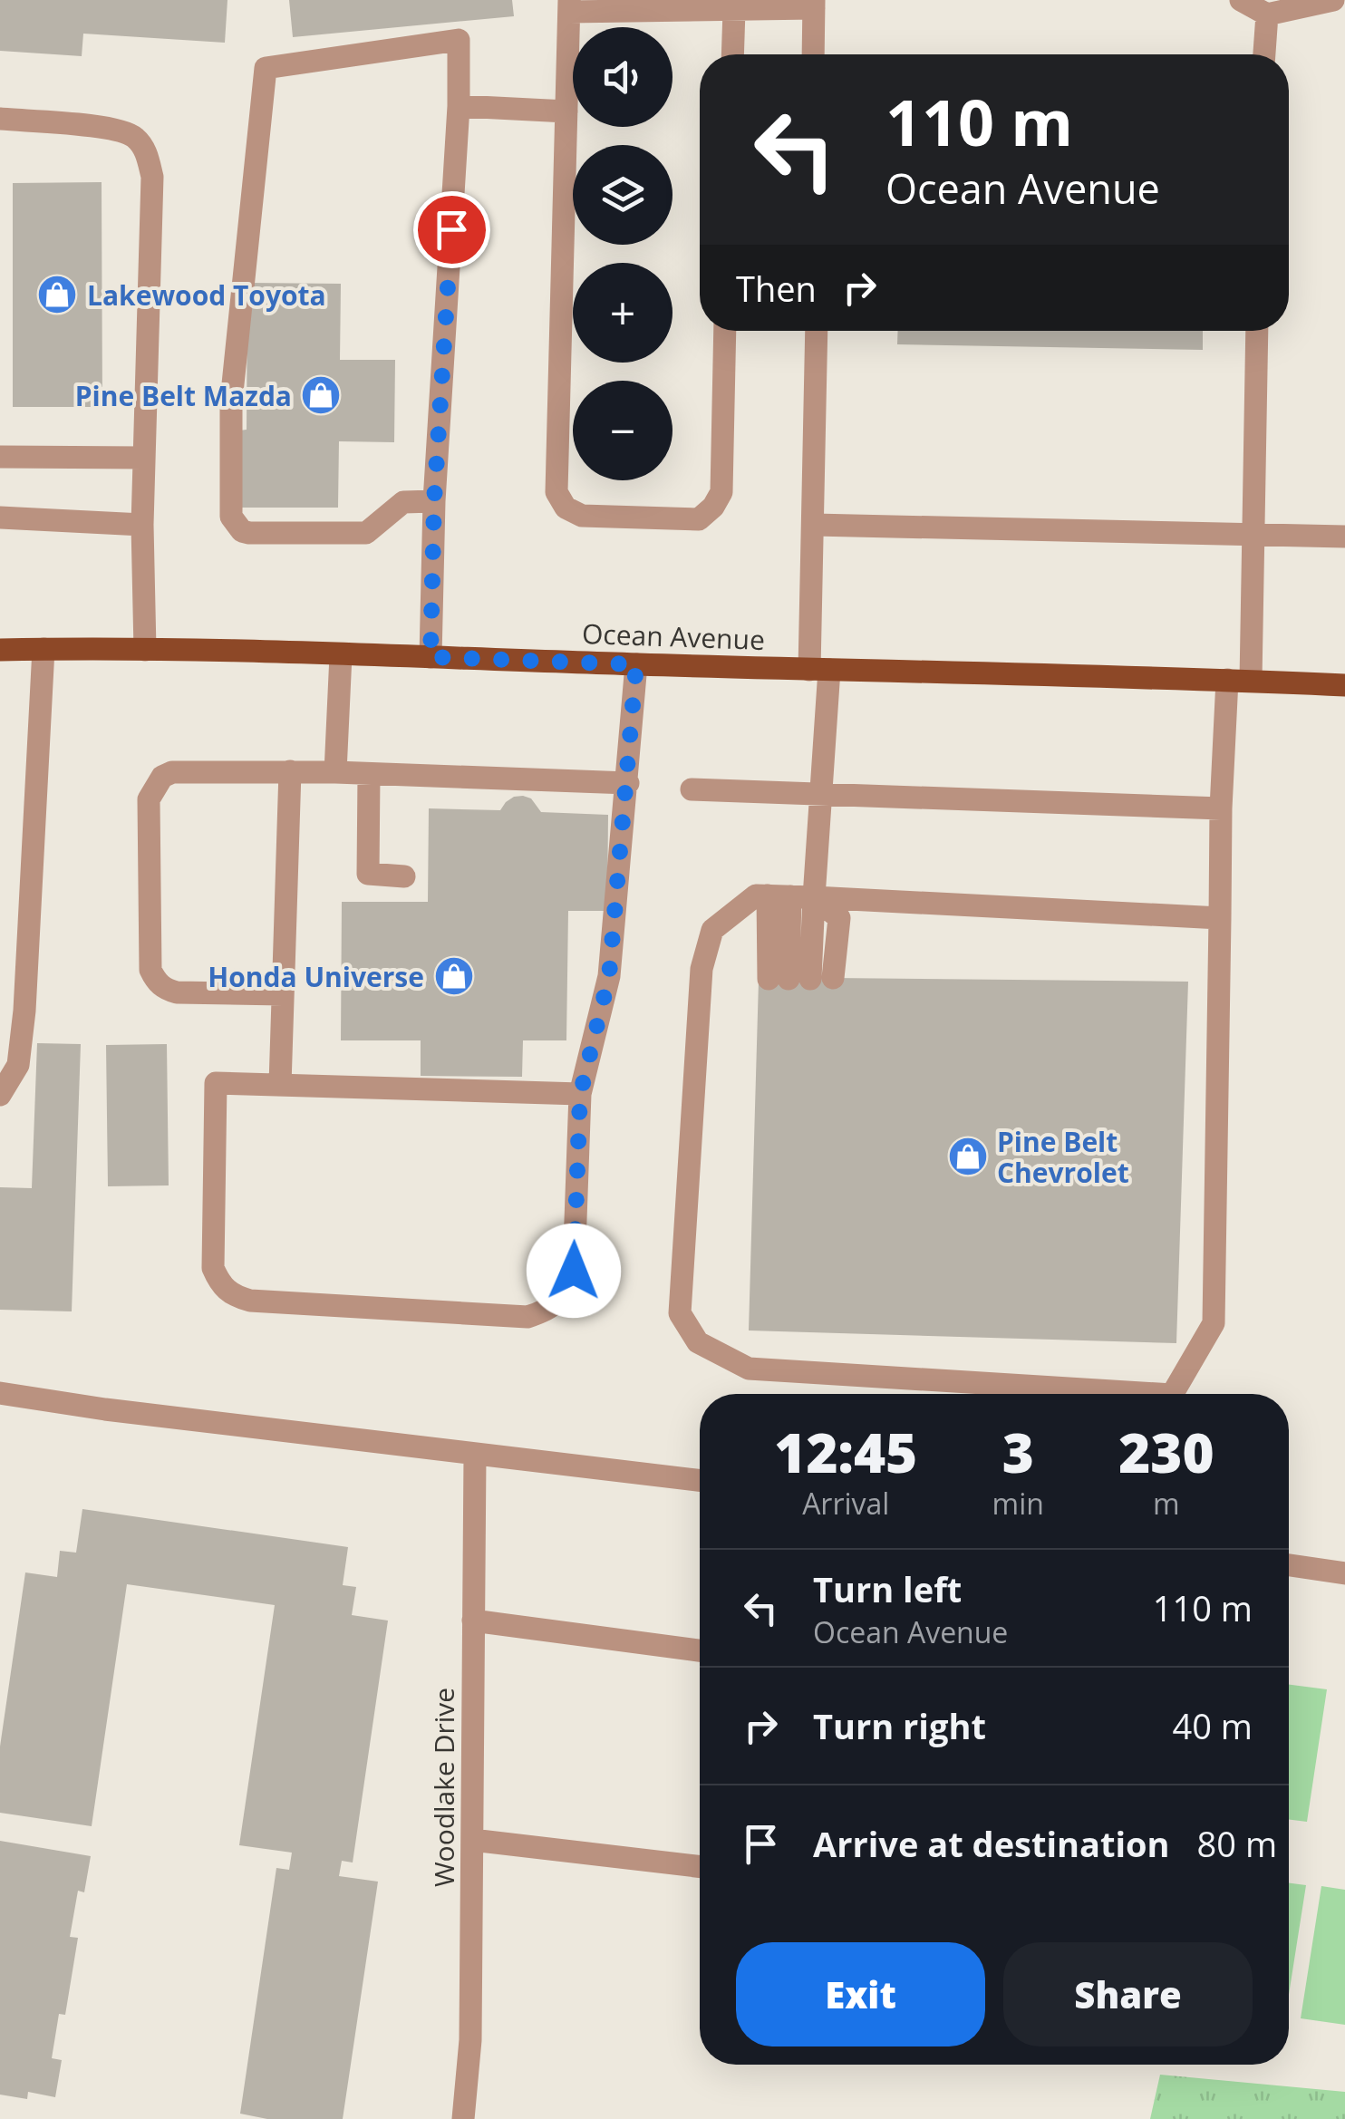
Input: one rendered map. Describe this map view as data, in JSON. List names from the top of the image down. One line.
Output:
{"streets":{"main road":["Ocean Avenue"],"street":["Woodlake Drive"]},"places":{"shop":["Lakewood Toyota","Pine Belt Mazda","Honda Universe","Pine Belt Chevrolet"]},"page":{"map_buttons":["+","−"],"turn":["110 m","Ocean Avenue"],"then":"Then","eta":["12:45","Arrival","3","min","230","m"],"list":[{"name":"Turn left","note":"Ocean Avenue","value":"110 m"},{"name":"Turn right","value":"40 m"},{"name":"Arrive at destination","value":"80 m"}],"buttons":["Exit","Share"]}}
